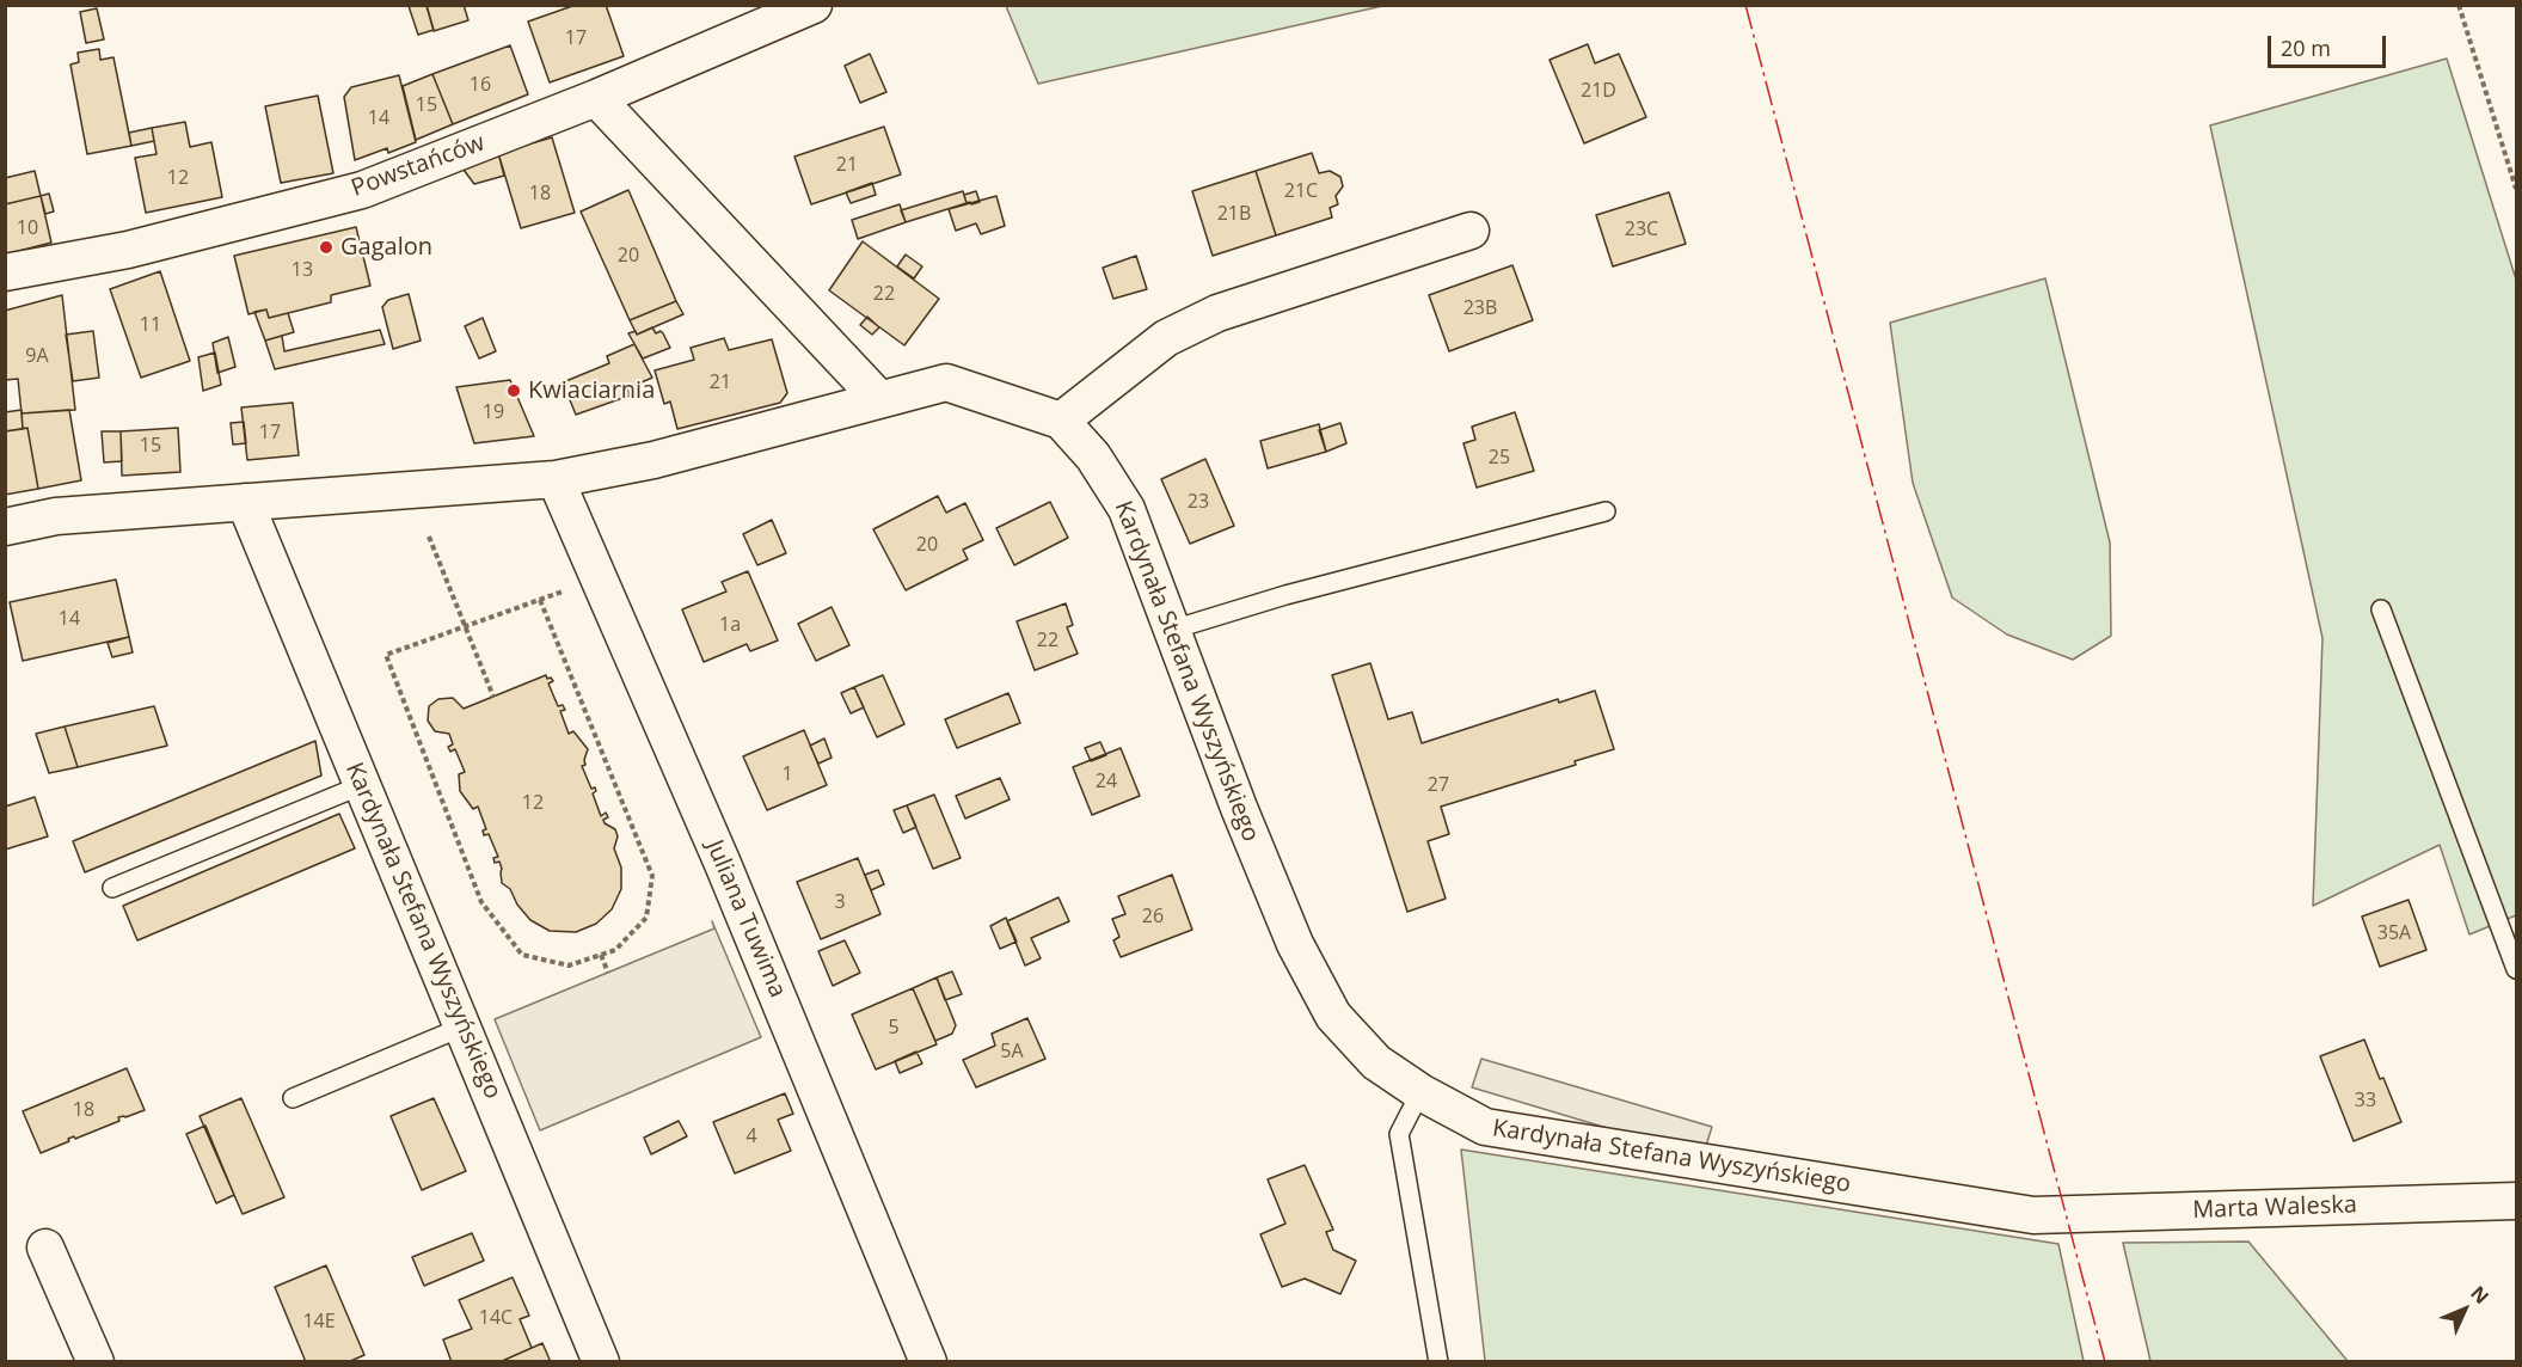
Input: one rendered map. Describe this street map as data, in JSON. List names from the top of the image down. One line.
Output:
{"streets":{"street":["Powstańców","Kardynała Stefana Wyszyńskiego","Juliana Tuwima","Marta Waleska"]},"crossings":[["Kardynała Stefana Wyszyńskiego","Juliana Tuwima"],["Kardynała Stefana Wyszyńskiego","Marta Waleska"]],"places":["Gagalon","Kwiaciarnia"],"house_numbers":["17","16","21D","15","14","21","12","21C","18","21B","10","23C","20","13","22","23B","11","9A","21","19","17","15","25","23","20","14","1a","22","1","24","27","12","3","26","35A","5","5A","33","18","4","14C","14E"],"scale_bar":"20 m","north":"top right"}
